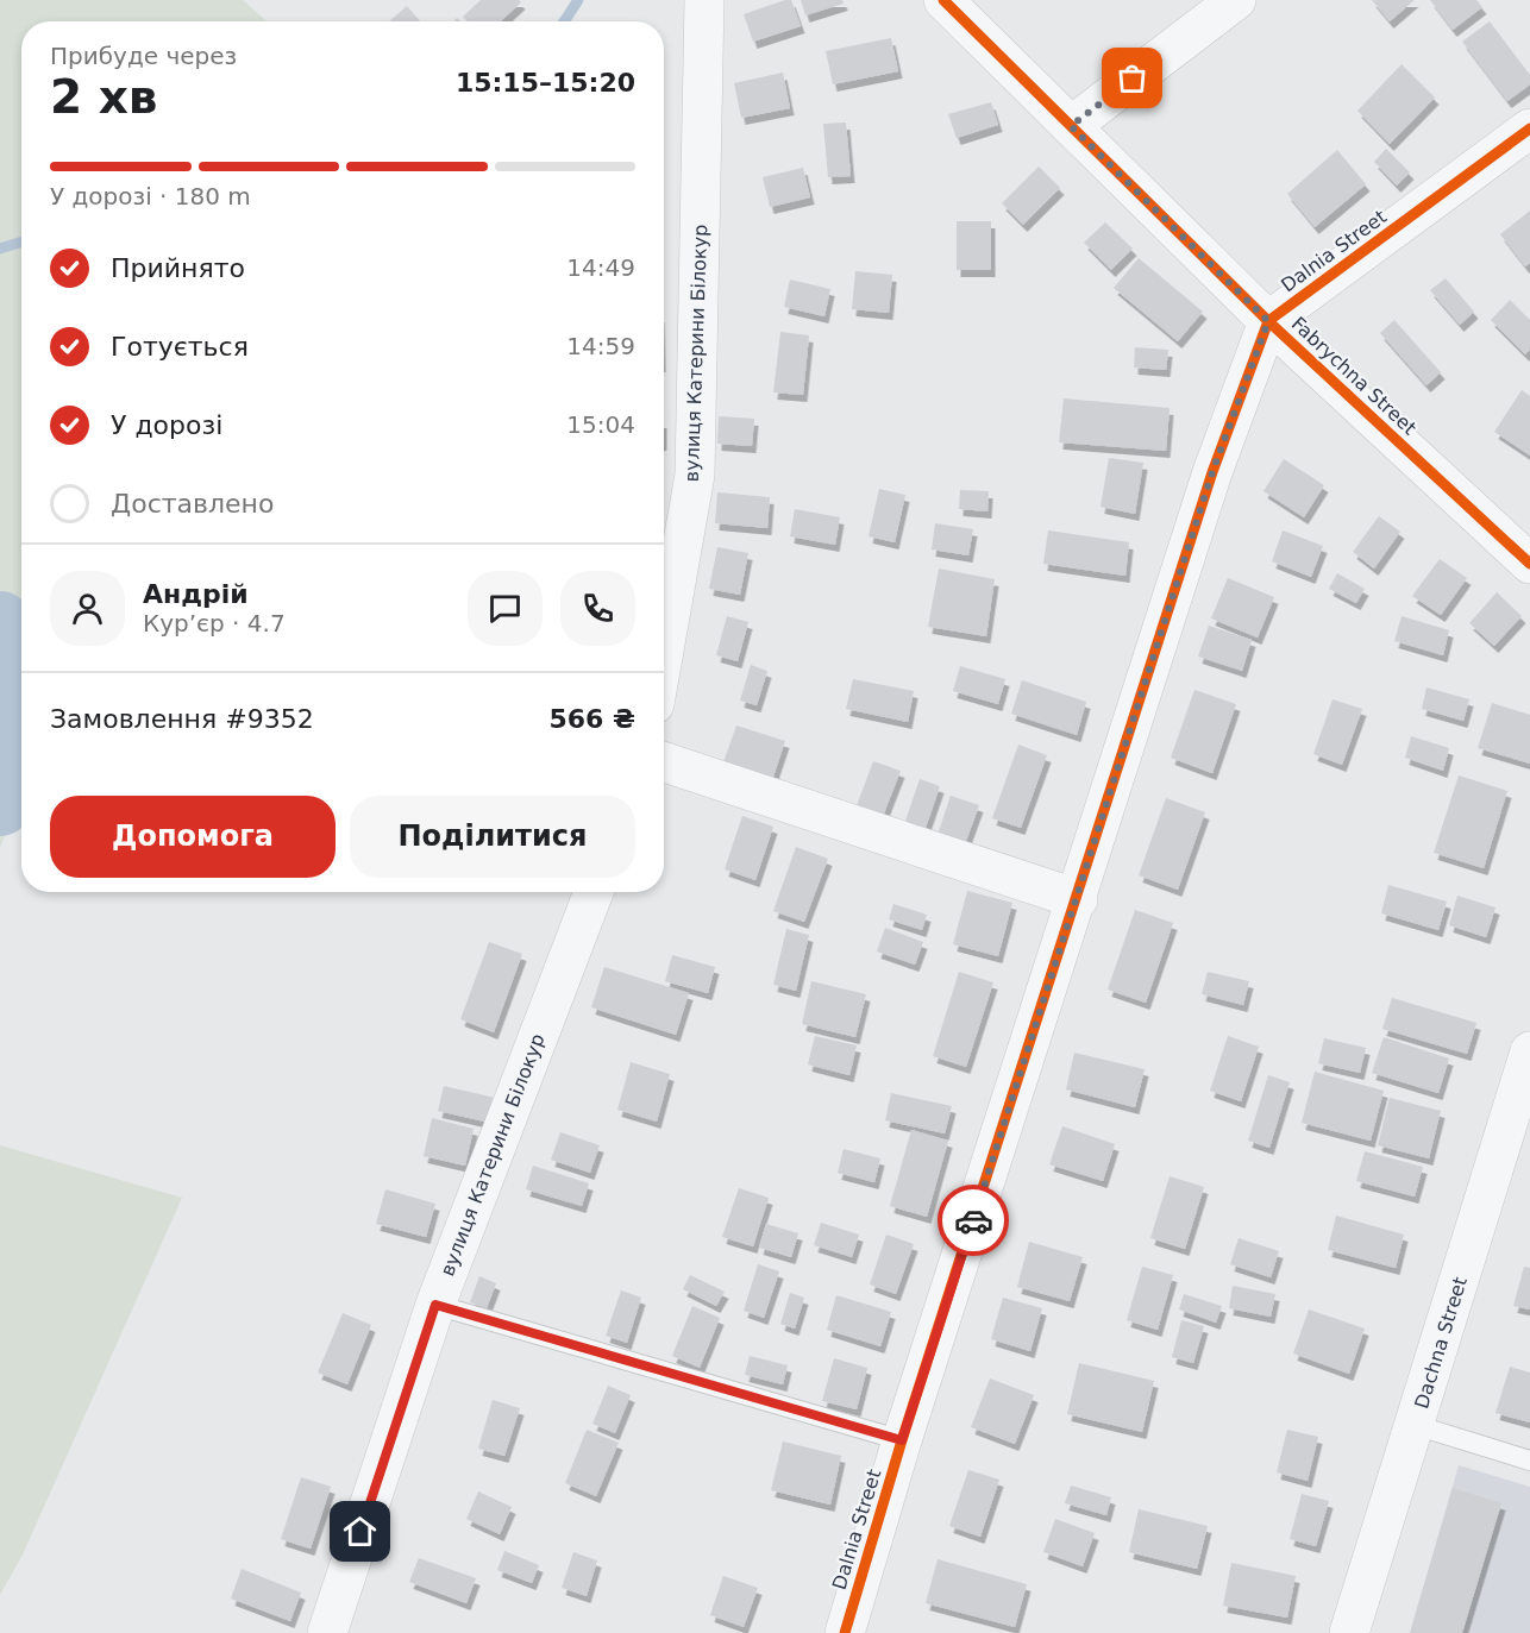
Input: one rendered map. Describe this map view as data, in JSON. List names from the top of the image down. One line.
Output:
{"streets":{"street":["Dalnia Street","вулиця Катерини Білокур","Fabrychna Street","Dachna Street"]},"crossings":[["Dalnia Street","Fabrychna Street"]],"page":{"heading":["2 хв","Прибуде через","15:15–15:20"],"panel":["Андрій","Кур’єр · 4.7","Замовлення #9352","566 ₴"],"bar":"У дорозі · 180 m","list":[["Прийнято","14:49"],["Готується","14:59"],["У дорозі","15:04"],"Доставлено"],"buttons":["Допомога","Поділитися"]}}
